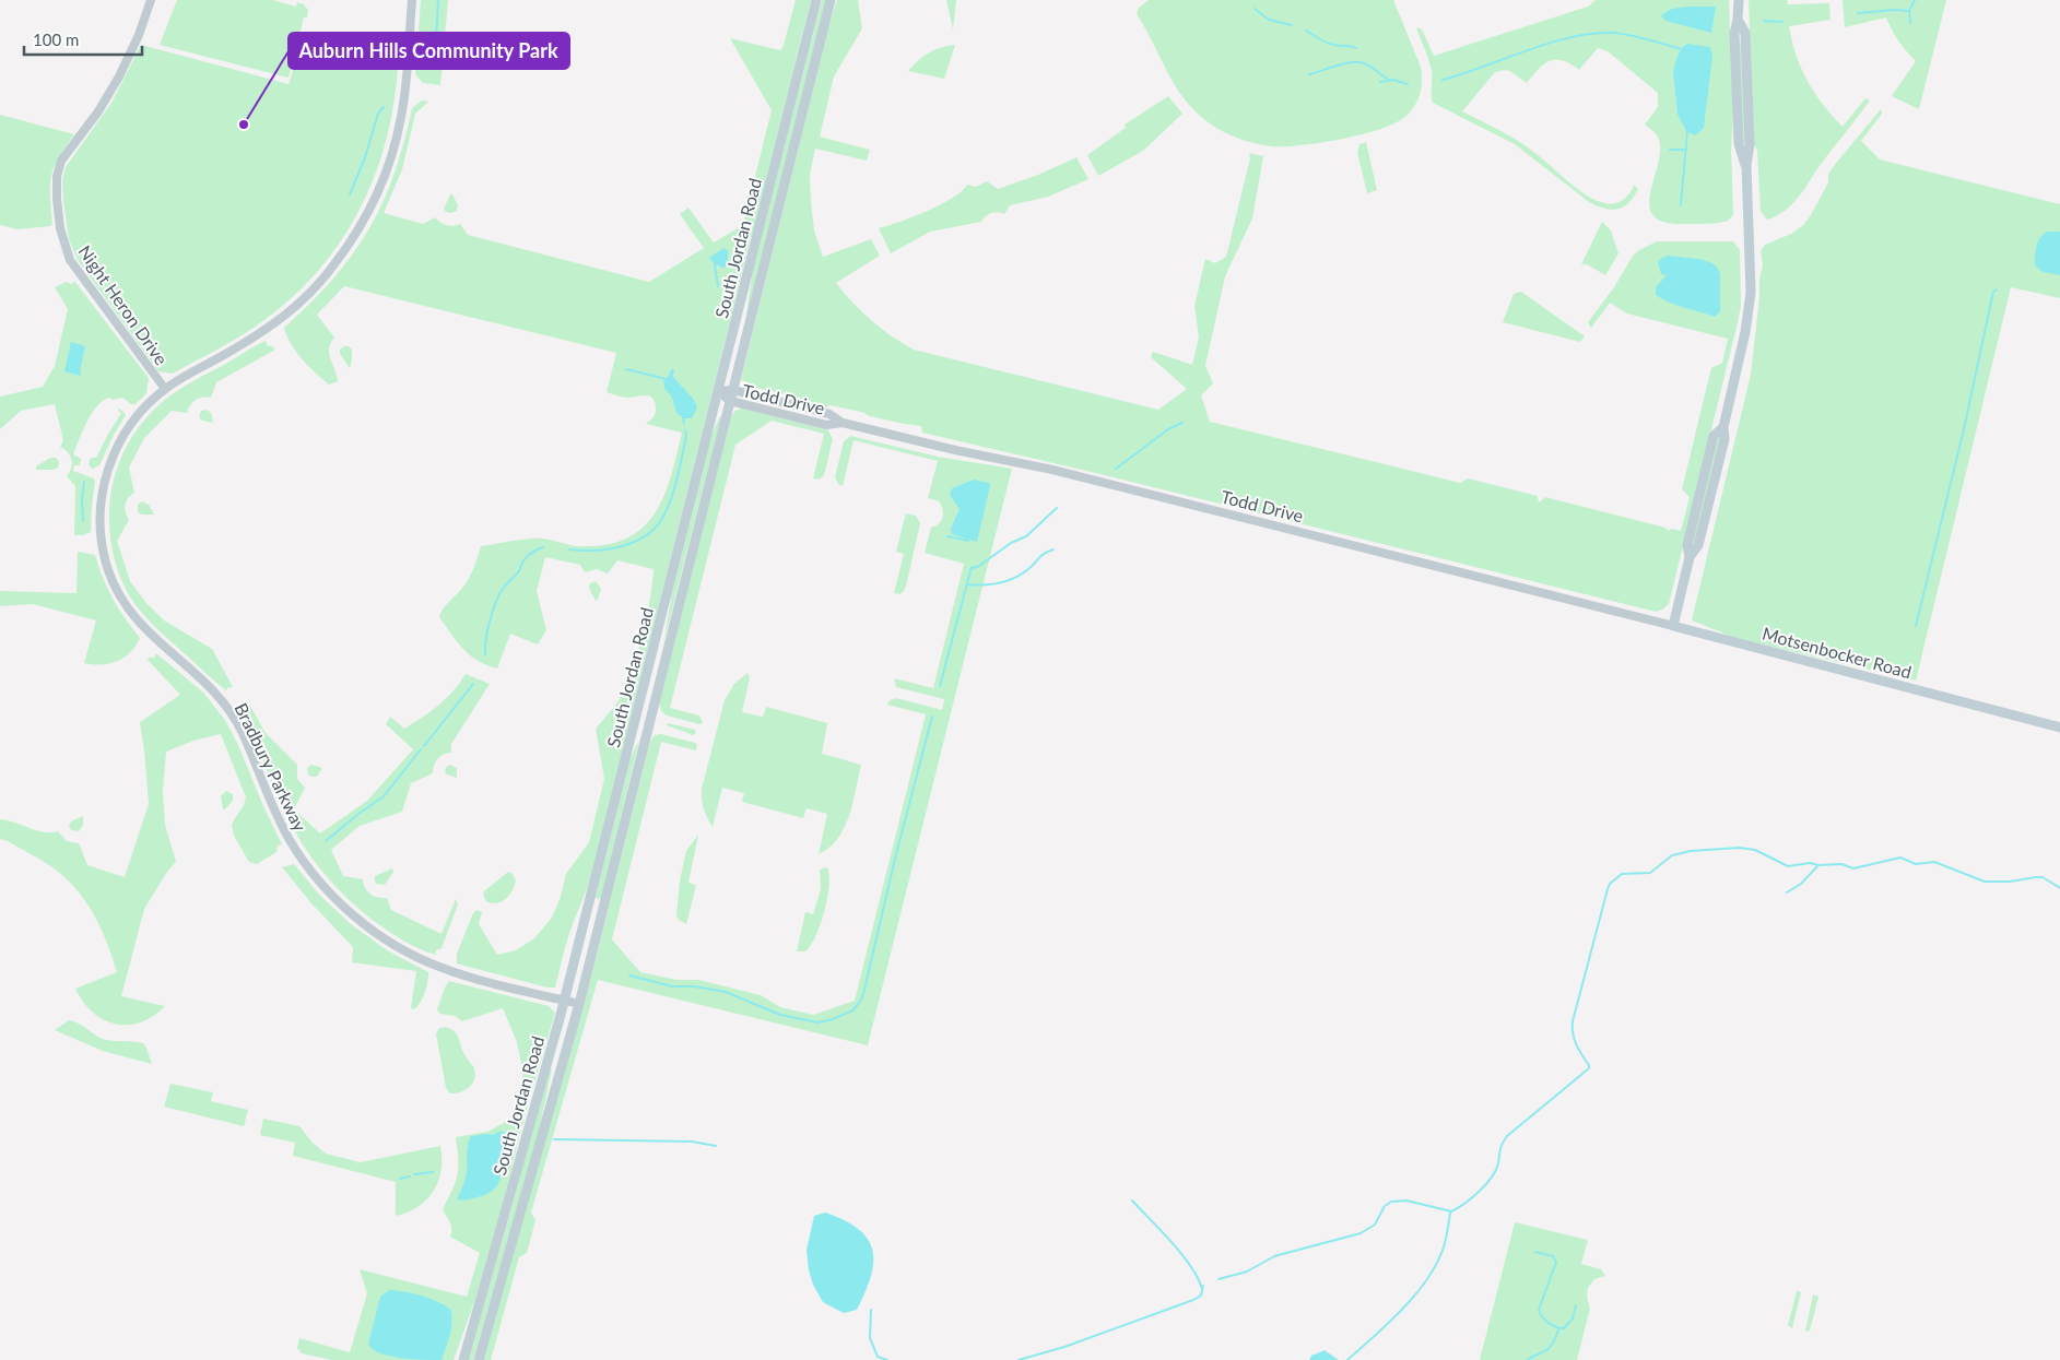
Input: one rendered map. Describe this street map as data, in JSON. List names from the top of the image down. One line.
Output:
{"streets":{"main road":["South Jordan Road","Motsenbocker Road"],"street":["Night Heron Drive","Todd Drive","Bradbury Parkway"]},"crossings":[["South Jordan Road","Todd Drive"],["South Jordan Road","Bradbury Parkway"],["Night Heron Drive","Bradbury Parkway"],["Todd Drive","Motsenbocker Road"]],"places":["Auburn Hills Community Park"],"scale_bar":"100 m"}
